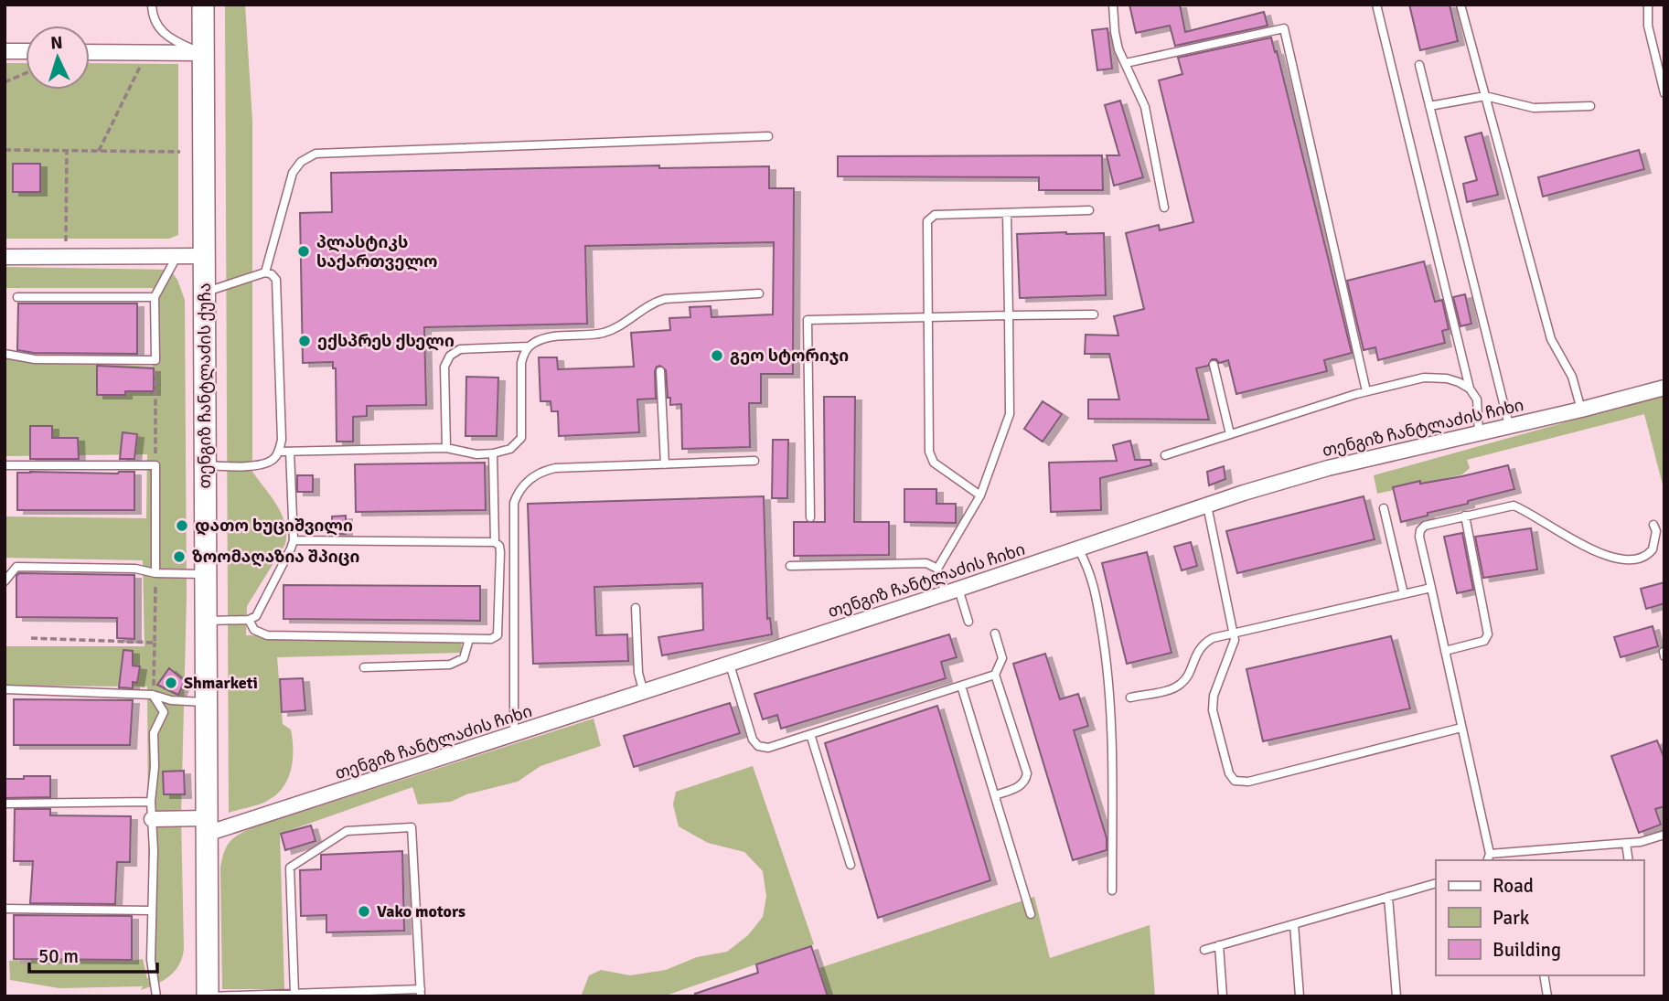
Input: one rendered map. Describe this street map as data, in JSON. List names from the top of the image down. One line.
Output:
{"streets":{"street":["თენგიზ ჩანტლაძის ქუჩა","თენგიზ ჩანტლაძის ჩიხი"]},"crossings":[["თენგიზ ჩანტლაძის ქუჩა","თენგიზ ჩანტლაძის ჩიხი"]],"places":["პლასტიკს საქართველო","ექსპრეს ქსელი","გეო სტორიჯი","დათო ხუციშვილი","ზოომაღაზია შპიცი","Shmarketi","Vako motors"],"legend":["Road","Park","Building"],"scale_bar":"50 m","north":"top"}
